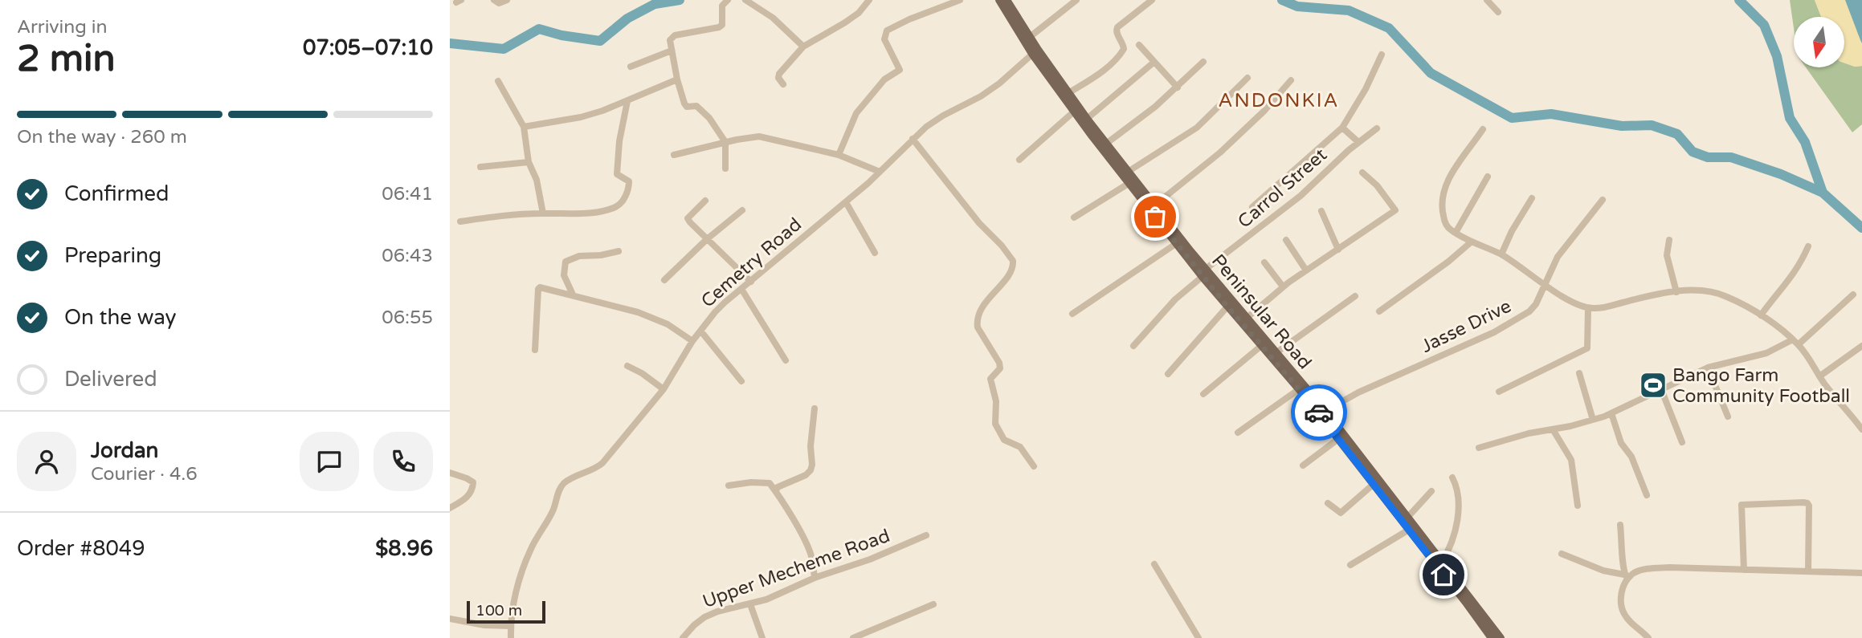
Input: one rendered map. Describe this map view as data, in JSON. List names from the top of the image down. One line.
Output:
{"streets":{"main road":["Peninsular Road"],"street":["Carrol Street","Cemetry Road","Jasse Drive","Upper Mecheme Road"]},"crossings":[["Carrol Street","Peninsular Road"],["Cemetry Road","Peninsular Road"],["Peninsular Road","Jasse Drive"]],"districts":["ANDONKIA"],"places":{"sports":["Bango Farm Community Football"]},"scale_bar":"100 m","north":"bottom","page":{"heading":["2 min","Arriving in","07:05–07:10"],"panel":["Jordan","Courier · 4.6","Order #8049","$8.96"],"bar":"On the way · 260 m","list":[["Confirmed","06:41"],["Preparing","06:43"],["On the way","06:55"],"Delivered"],"scale":"100 m"}}
